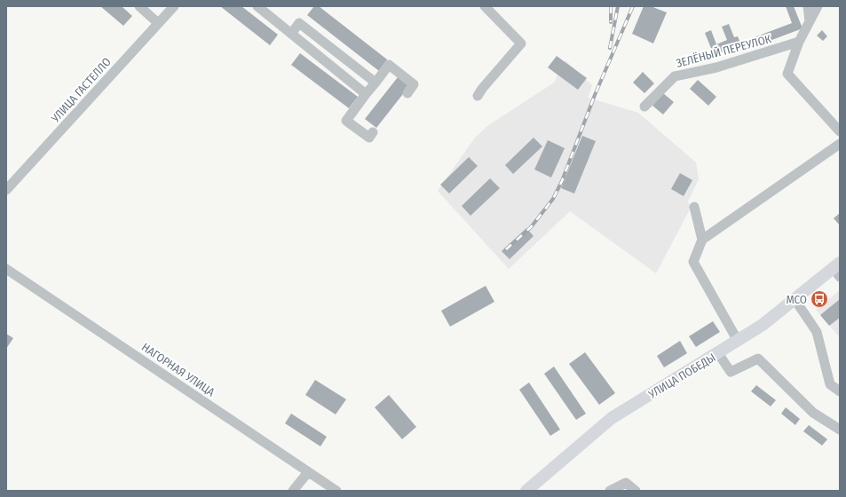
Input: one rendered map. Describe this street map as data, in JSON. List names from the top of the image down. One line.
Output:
{"streets":{"main road":["УЛИЦА ПОБЕДЫ"],"street":["ЗЕЛЁНЫЙ ПЕРЕУЛОК","УЛИЦА ГАСТЕЛЛО","НАГОРНАЯ УЛИЦА"]},"places":{"bus stop":["МСО"]}}
